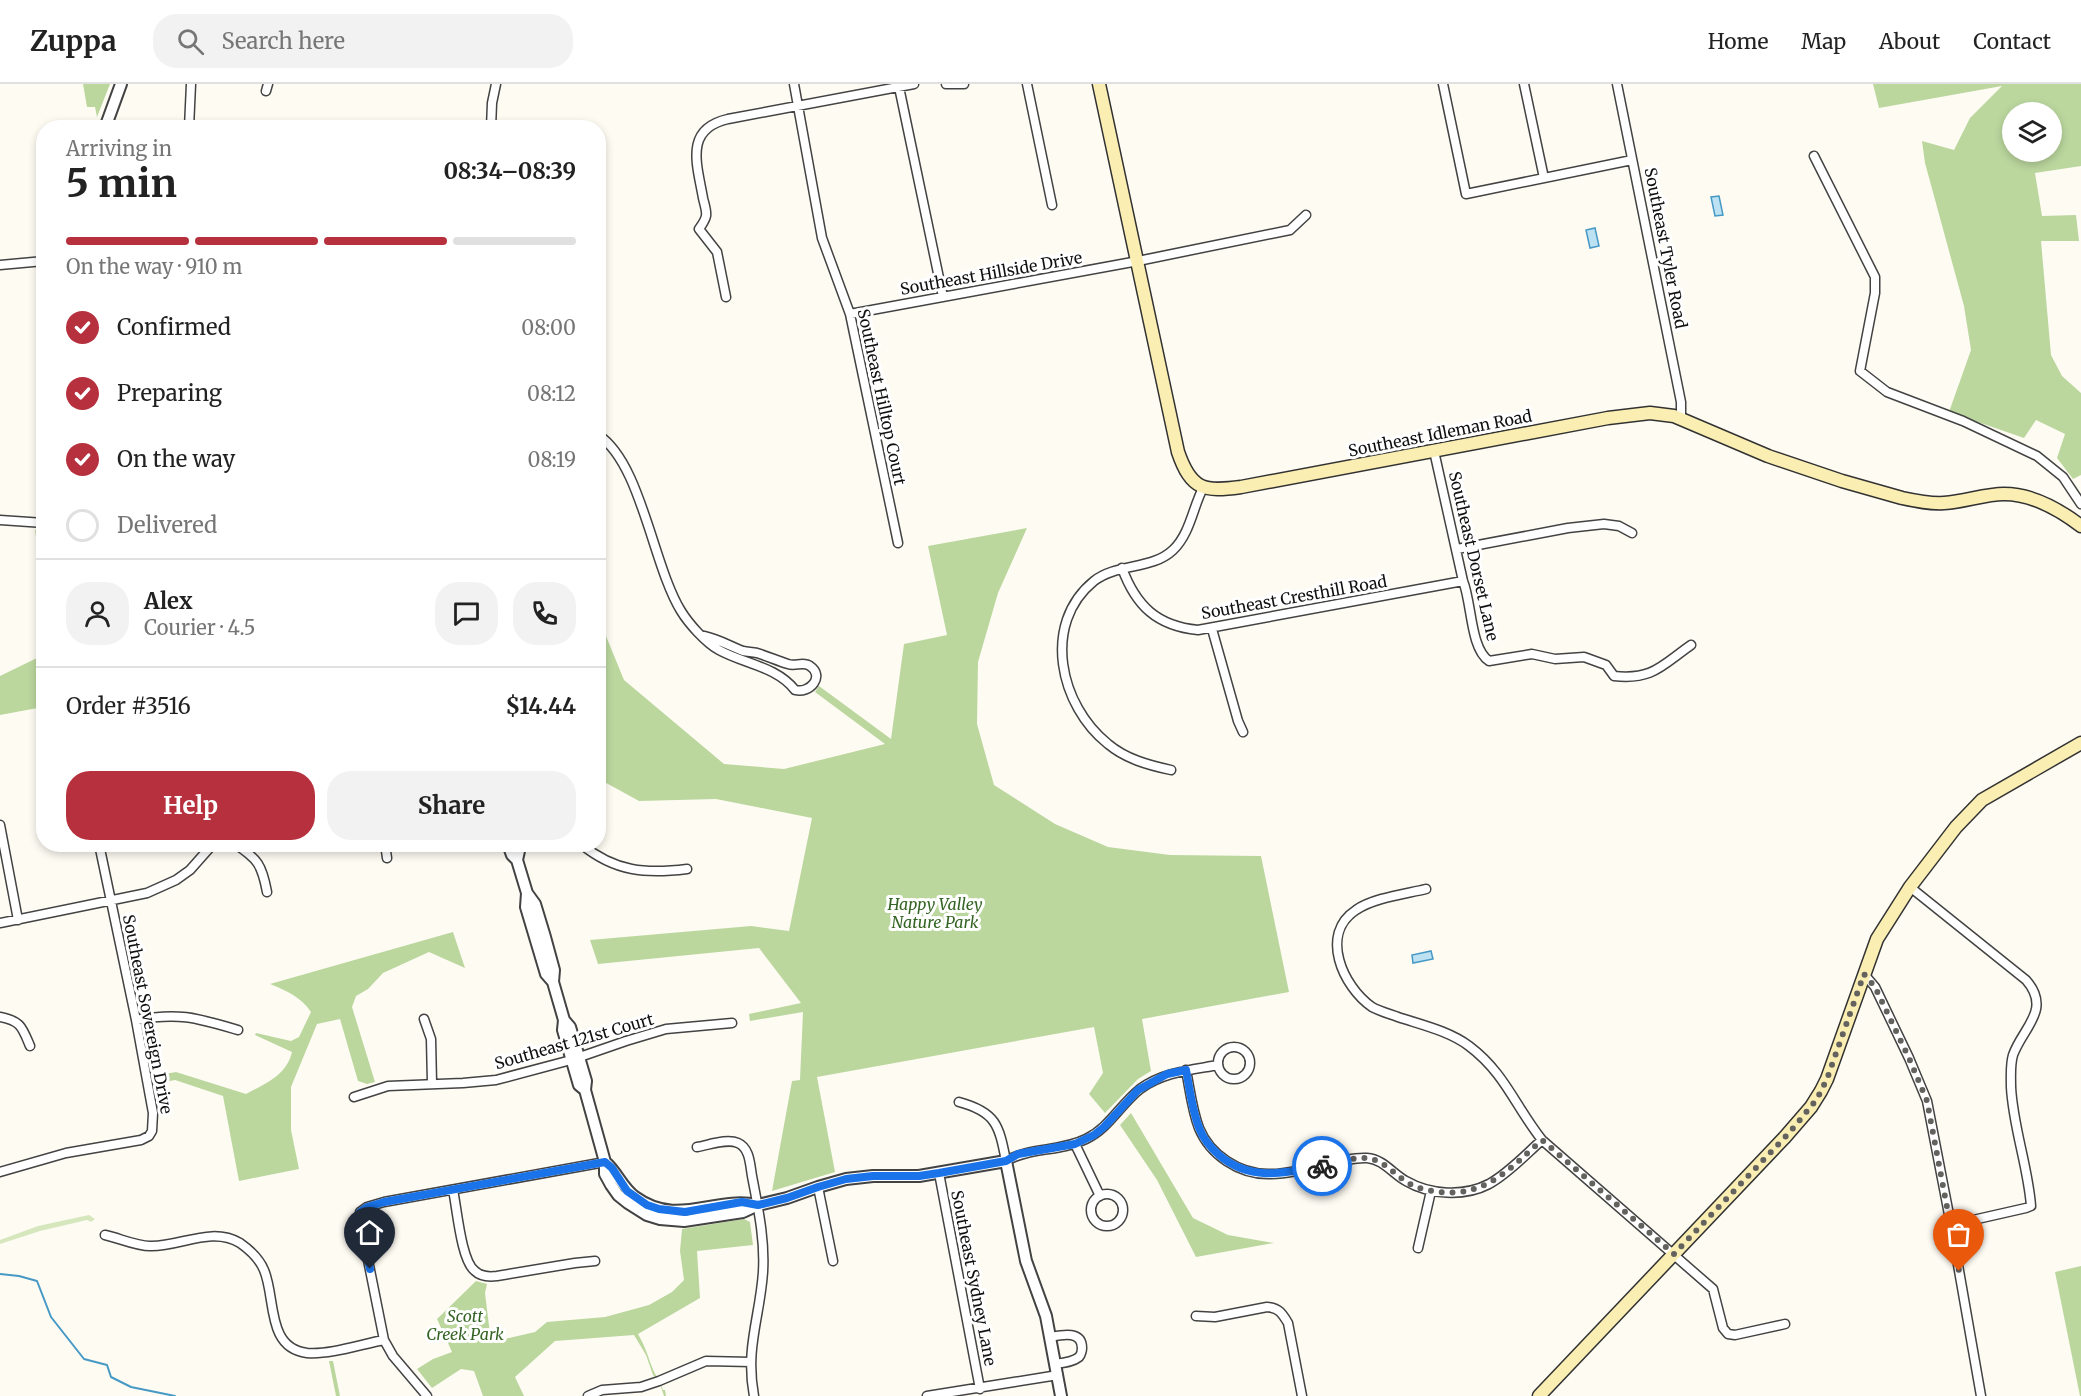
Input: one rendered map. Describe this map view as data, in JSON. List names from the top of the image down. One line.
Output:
{"streets":{"main road":["Southeast Idleman Road"],"street":["Southeast Tyler Road","Southeast Hillside Drive","Southeast Hilltop Court","Southeast Dorset Lane","Southeast Cresthill Road","Southeast Sovereign Drive","Southeast 121st Court","Southeast Sydney Lane"]},"crossings":[["Southeast Tyler Road","Southeast Idleman Road"],["Southeast Hillside Drive","Southeast Hilltop Court"],["Southeast Idleman Road","Southeast Dorset Lane"],["Southeast Dorset Lane","Southeast Cresthill Road"]],"parks":["Happy Valley Nature Park","Scott Creek Park"],"page":{"header":"Zuppa","search":"Search here","nav":["Home","Map","About","Contact"],"heading":["5 min","Arriving in","08:34–08:39"],"panel":["Alex","Courier · 4.5","Order #3516","$14.44"],"bar":"On the way · 910 m","list":[["Confirmed","08:00"],["Preparing","08:12"],["On the way","08:19"],"Delivered"],"buttons":["Help","Share"]}}
